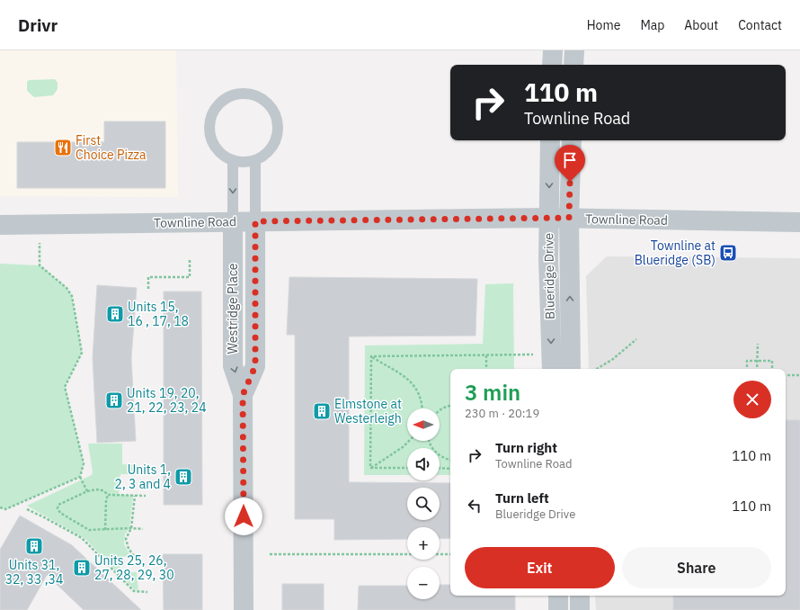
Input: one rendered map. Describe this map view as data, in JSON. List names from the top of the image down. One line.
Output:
{"streets":{"street":["Townline Road","Blueridge Drive","Westridge Place"]},"crossings":[["Townline Road","Blueridge Drive"],["Townline Road","Westridge Place"]],"places":{"restaurant":["First Choice Pizza"],"bus stop":["Townline at Blueridge (SB)"],"building":["Units 15, 16 , 17, 18","Units 19, 20, 21, 22, 23, 24","Elmstone at Westerleigh","Units 1, 2, 3 and 4","Units 31, 32, 33 ,34","Units 25, 26, 27, 28, 29, 30"]},"north":"left","page":{"header":"Drivr","nav":["Home","Map","About","Contact"],"turn":["110 m","Townline Road"],"heading":["3 min","230 m · 20:19"],"map_buttons":["+","−"],"list":[{"name":"Turn right","note":"Townline Road","value":"110 m"},{"name":"Turn left","note":"Blueridge Drive","value":"110 m"}],"buttons":["Exit","Share"]}}
